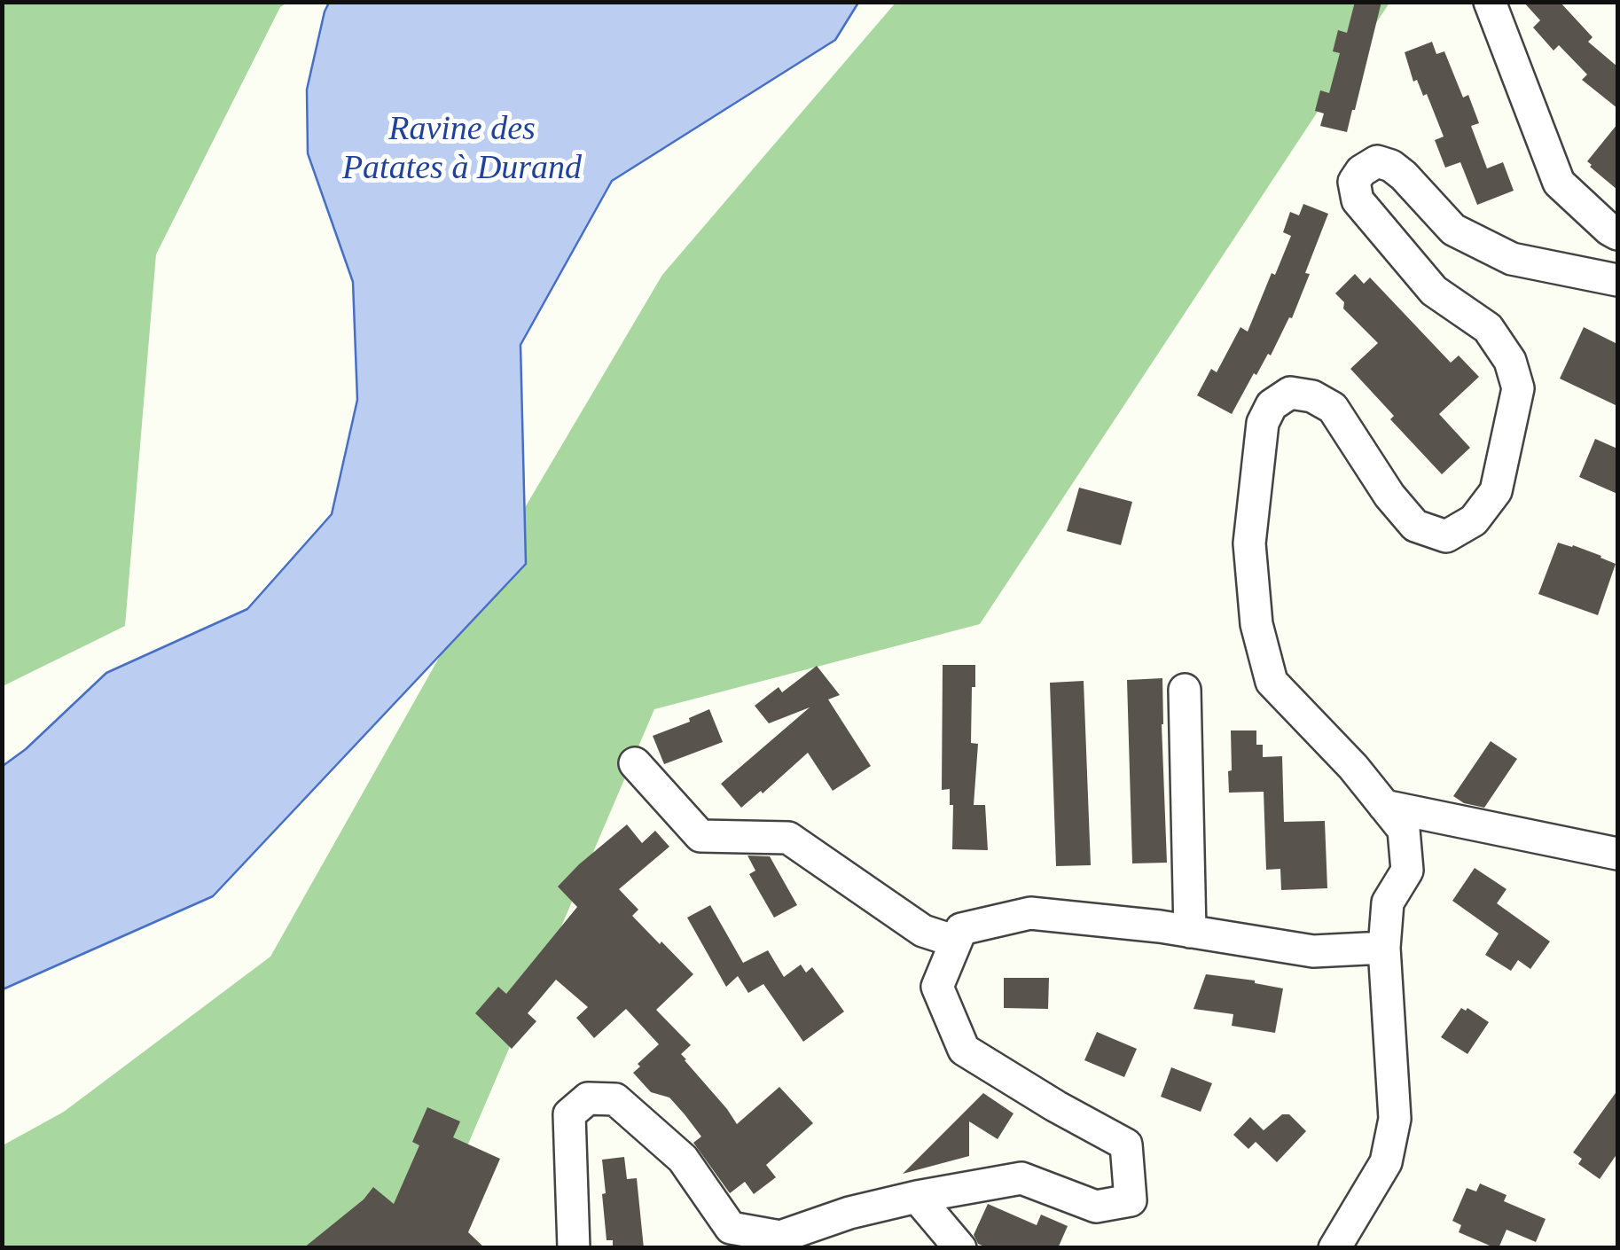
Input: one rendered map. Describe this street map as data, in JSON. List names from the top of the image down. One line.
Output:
{"water":["Ravine des Patates à Durand"]}
